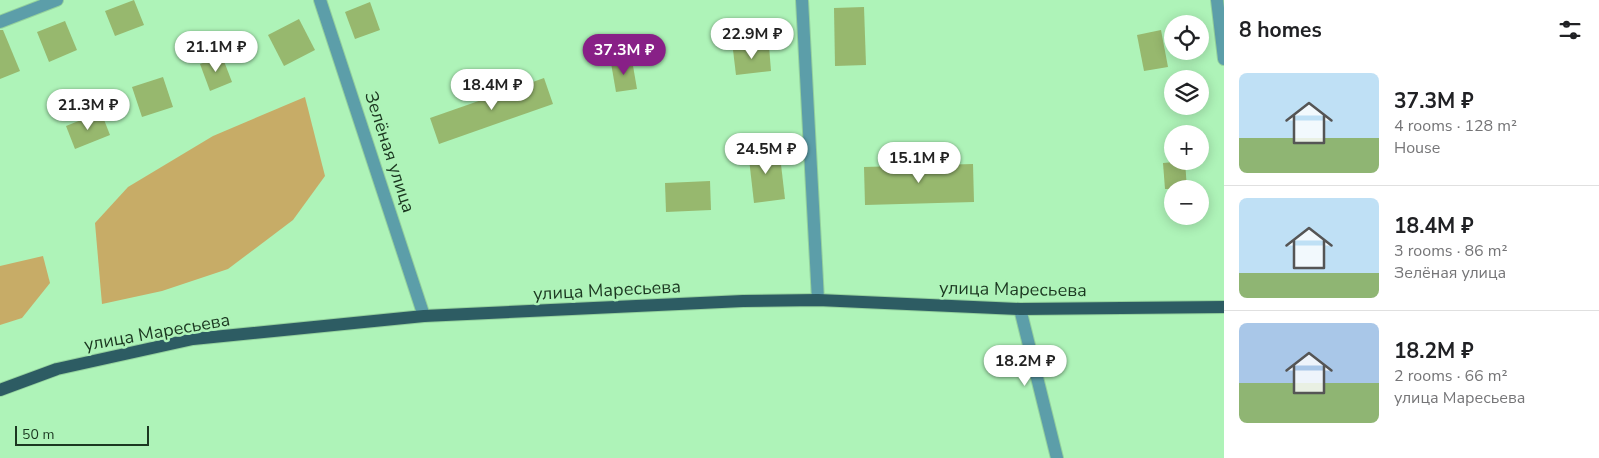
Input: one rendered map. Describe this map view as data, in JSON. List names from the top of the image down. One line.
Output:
{"streets":{"main road":["улица Маресьева"],"street":["Зелёная улица"]},"crossings":[["Зелёная улица","улица Маресьева"]],"scale_bar":"50 m","page":{"heading":"8 homes","map_buttons":["+","−"],"price":["22.9M ₽","21.1M ₽","37.3M ₽","18.4M ₽","21.3M ₽","24.5M ₽","15.1M ₽","18.2M ₽"],"list":[{"name":"37.3M ₽","note":"4 rooms · 128 m² · House"},{"name":"18.4M ₽","note":"3 rooms · 86 m² · Зелёная улица"},{"name":"18.2M ₽","note":"2 rooms · 66 m² · улица Маресьева"}],"scale":"50 m"}}
